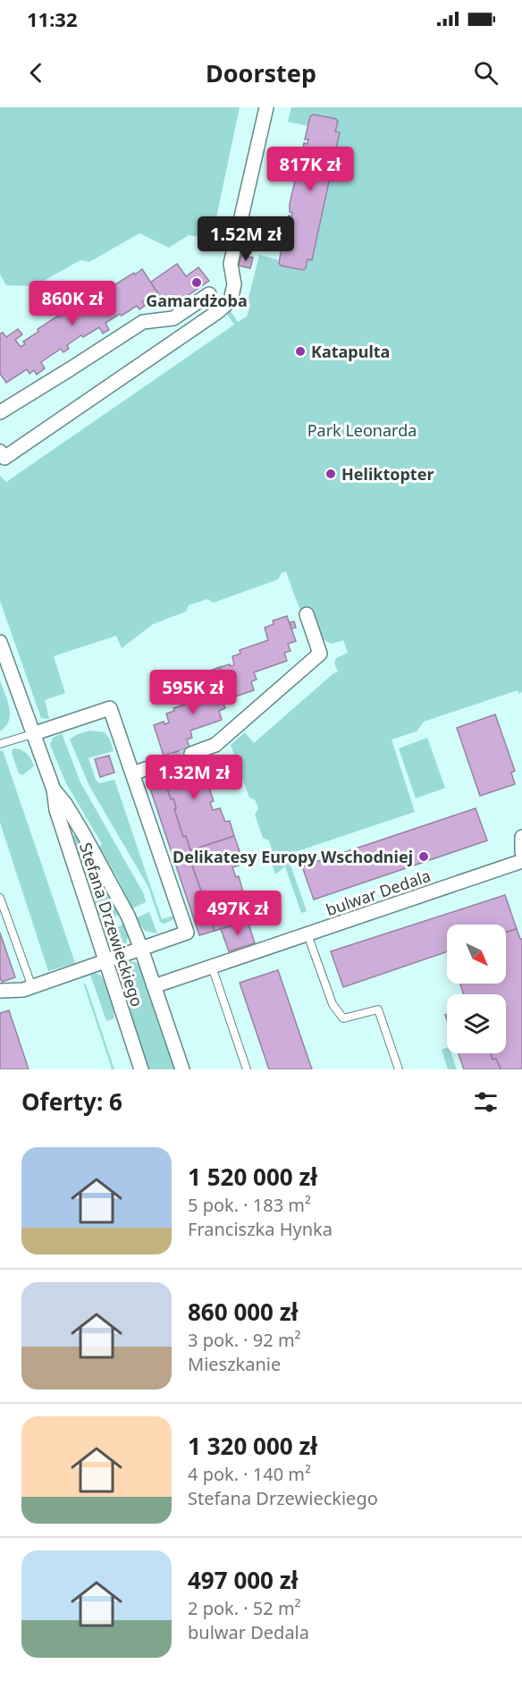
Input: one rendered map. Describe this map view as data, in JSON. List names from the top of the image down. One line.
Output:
{"streets":{"street":["bulwar Dedala","Stefana Drzewieckiego"]},"crossings":[["bulwar Dedala","Stefana Drzewieckiego"]],"parks":["Park Leonarda"],"places":["Gamardżoba","Katapulta","Heliktopter","Delikatesy Europy Wschodniej"],"north":"bottom right","page":{"status":"11:32","header":"Doorstep","price":["817K zł","1.52M zł","860K zł","595K zł","1.32M zł","497K zł"],"heading":"Oferty: 6","list":[{"name":"1 520 000 zł","note":"5 pok. · 183 m² · Franciszka Hynka"},{"name":"860 000 zł","note":"3 pok. · 92 m² · Mieszkanie"},{"name":"1 320 000 zł","note":"4 pok. · 140 m² · Stefana Drzewieckiego"},{"name":"497 000 zł","note":"2 pok. · 52 m² · bulwar Dedala"}]}}
